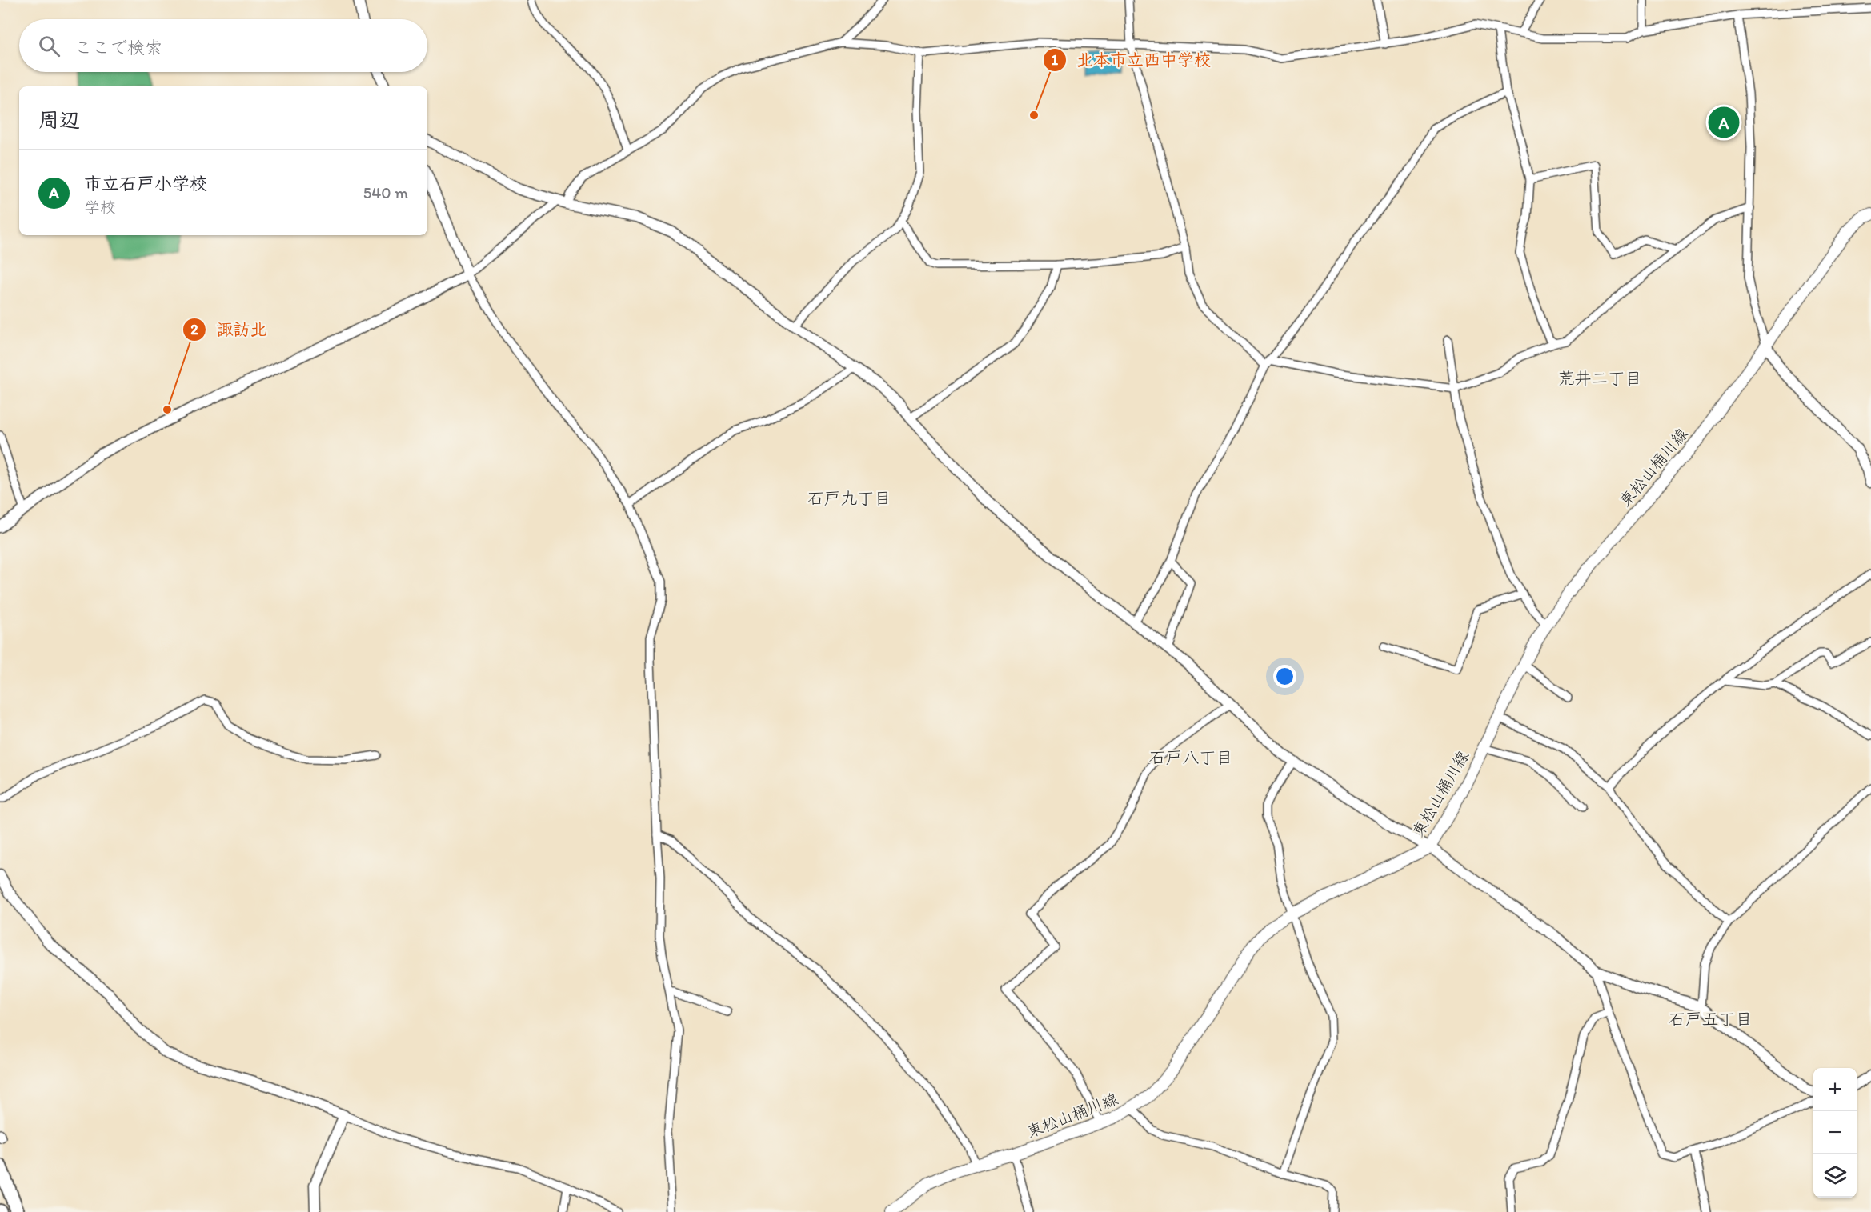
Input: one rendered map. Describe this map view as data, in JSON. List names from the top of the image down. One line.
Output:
{"streets":{"main road":["東松山桶川線"]},"districts":["荒井二丁目","石戸九丁目","石戸八丁目","石戸五丁目"],"places":["北本市立西中学校","諏訪北"],"page":{"search":"ここで検索","heading":"周辺","pins":"A","list":[{"mark":"A","name":"市立石戸小学校","note":"学校","value":"540 m"}],"map_buttons":["+","−"]}}
